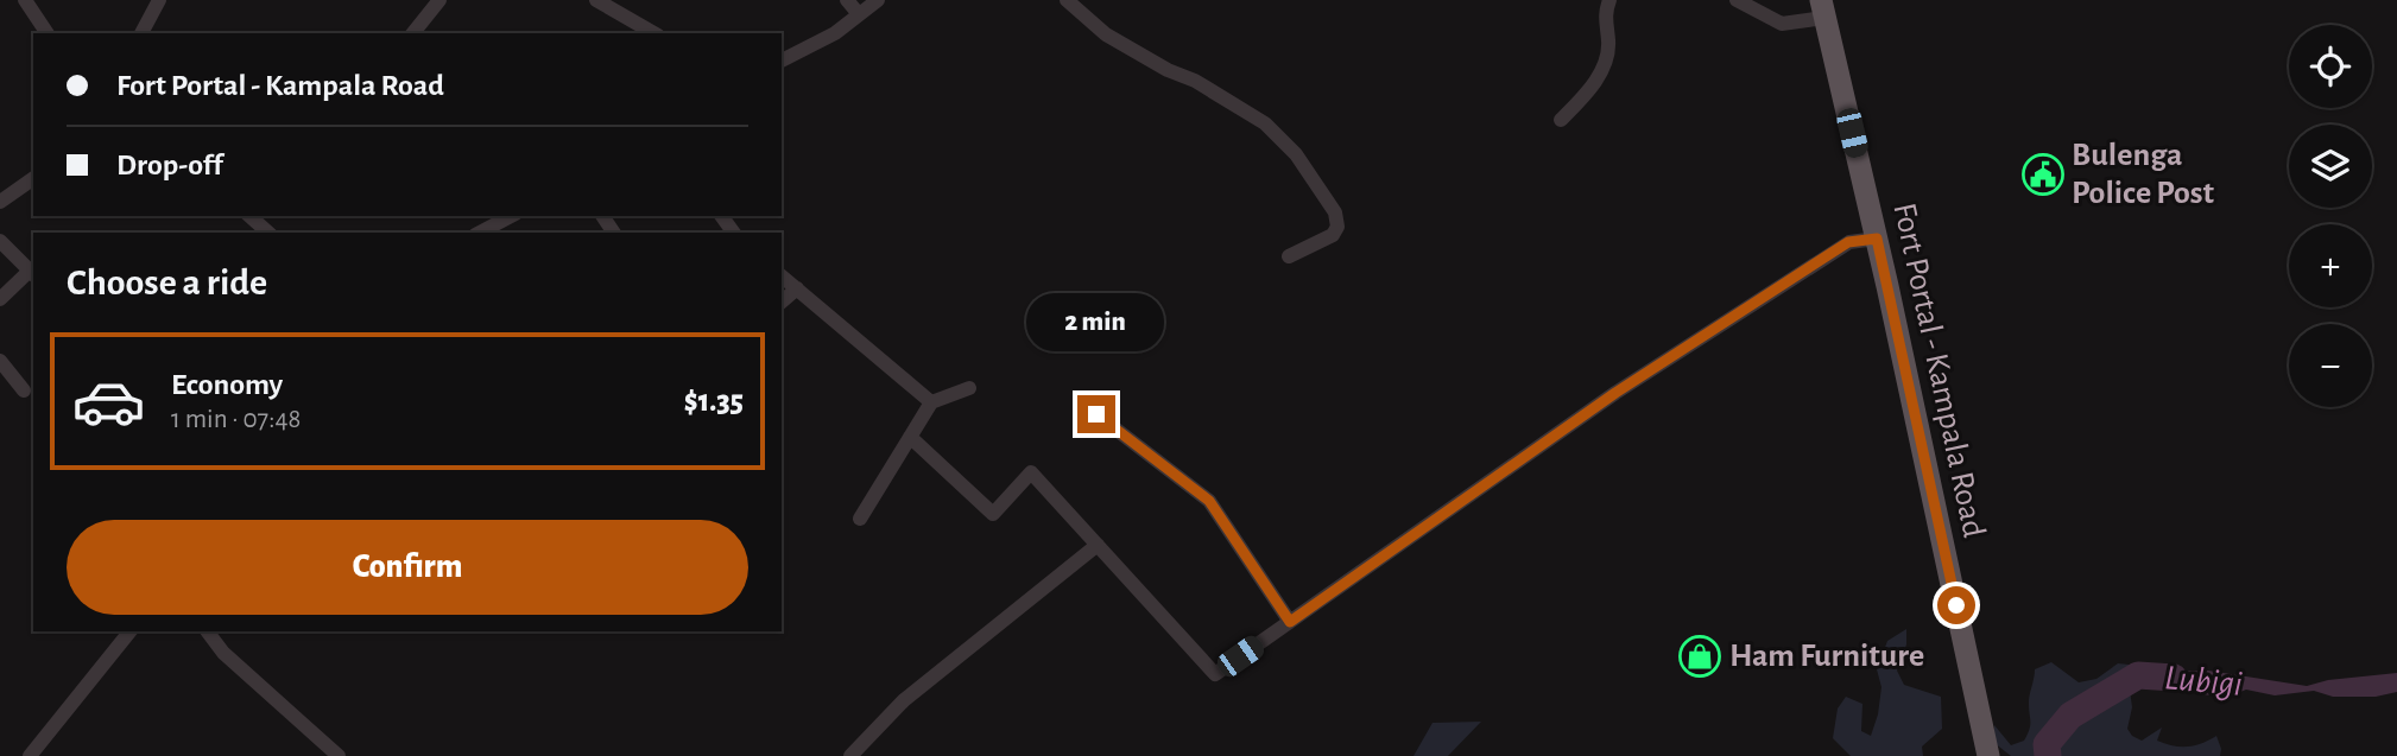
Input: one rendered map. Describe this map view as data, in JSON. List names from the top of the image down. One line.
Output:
{"streets":{"main road":["Fort Portal - Kampala Road"]},"water":["Lubigi"],"places":{"public building":["Bulenga Police Post"],"shop":["Ham Furniture"]},"page":{"map_buttons":["+","−"],"banner":["Fort Portal - Kampala Road","Drop-off"],"heading":"Choose a ride","bubble":"2 min","list":[{"name":"Economy","note":"1 min · 07:48","value":"$1.35"}],"buttons":"Confirm"}}
